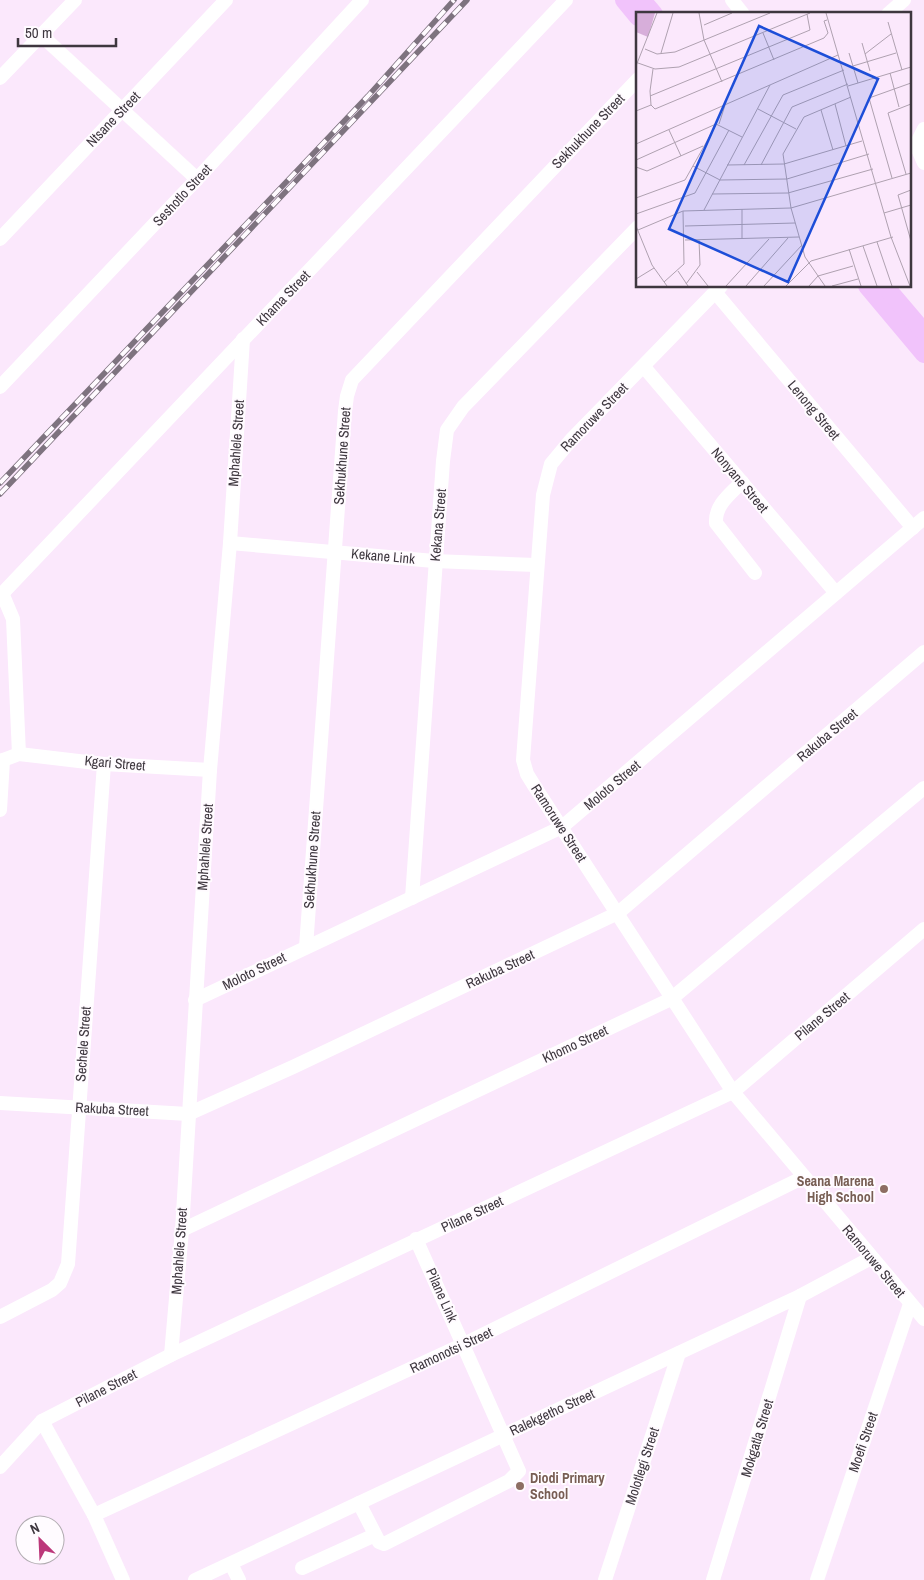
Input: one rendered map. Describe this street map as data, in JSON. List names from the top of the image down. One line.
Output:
{"streets":{"street":["Ntsane Street","Sekhukhune Street","Seshotlo Street","Khama Street","Lenong Street","Ramoruwe Street","Mphahlele Street","Nonyane Street","Kekana Street","Kekane Link","Rakuba Street","Kgari Street","Moloto Street","Pilane Street","Sechele Street","Khomo Street","Pilane Link","Ramonotsi Street","Ralekgetho Street","Mokgatla Street","Moefi Street","Molotlegi Street"]},"crossings":[["Sekhukhune Street","Kekane Link"],["Sekhukhune Street","Moloto Street"],["Khama Street","Mphahlele Street"],["Lenong Street","Ramoruwe Street"],["Lenong Street","Moloto Street"],["Ramoruwe Street","Nonyane Street"],["Ramoruwe Street","Kekane Link"],["Ramoruwe Street","Rakuba Street"],["Ramoruwe Street","Moloto Street"],["Ramoruwe Street","Pilane Street"],["Ramoruwe Street","Khomo Street"],["Ramoruwe Street","Ramonotsi Street"],["Ramoruwe Street","Ralekgetho Street"],["Ramoruwe Street","Moefi Street"],["Mphahlele Street","Kekane Link"],["Mphahlele Street","Rakuba Street"],["Mphahlele Street","Kgari Street"],["Mphahlele Street","Moloto Street"],["Mphahlele Street","Pilane Street"],["Mphahlele Street","Khomo Street"],["Nonyane Street","Moloto Street"],["Kekana Street","Kekane Link"],["Kekana Street","Moloto Street"],["Rakuba Street","Sechele Street"],["Kgari Street","Sechele Street"],["Pilane Street","Pilane Link"],["Pilane Link","Ramonotsi Street"],["Pilane Link","Ralekgetho Street"],["Ralekgetho Street","Mokgatla Street"],["Ralekgetho Street","Molotlegi Street"]],"places":["Seana Marena High School","Diodi Primary School"],"scale_bar":"50 m","north":"top left"}
